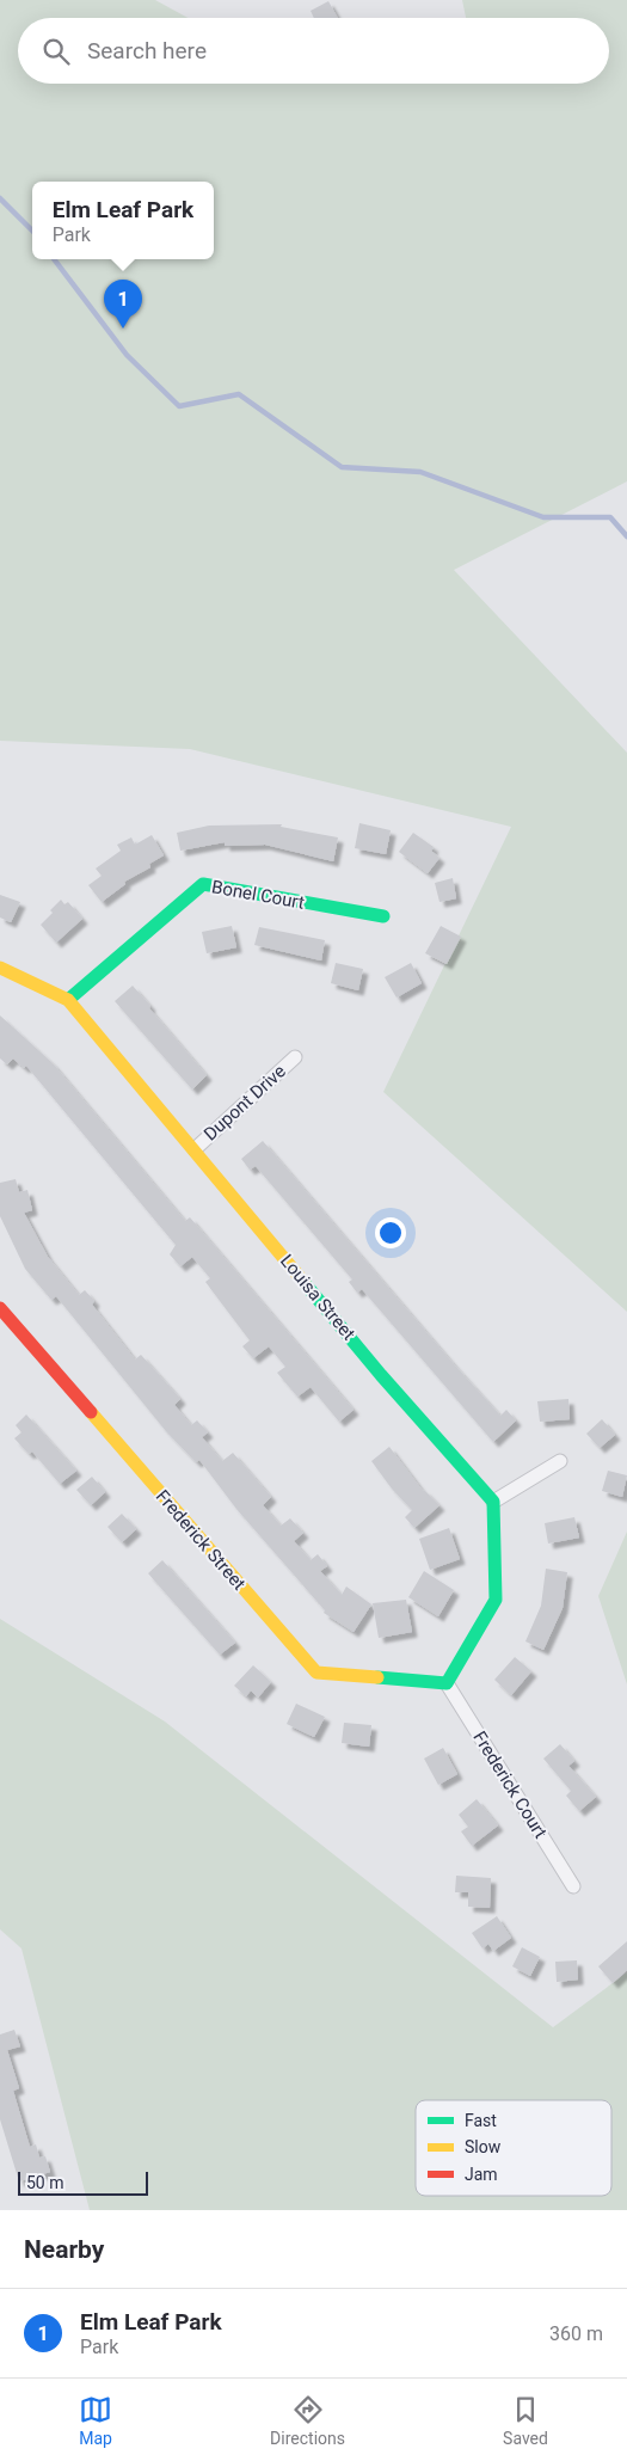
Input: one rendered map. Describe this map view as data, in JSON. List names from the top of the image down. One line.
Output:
{"streets":{"street":["Bonel Court","Dupont Drive","Louisa Street","Frederick Street","Frederick Court"]},"crossings":[["Bonel Court","Louisa Street"],["Dupont Drive","Louisa Street"],["Frederick Street","Frederick Court"]],"legend":["Fast","Slow","Jam"],"scale_bar":"50 m","page":{"search":"Search here","popup":["Elm Leaf Park","Park"],"pins":"1","scale":"50 m","heading":"Nearby","list":[{"mark":"1","name":"Elm Leaf Park","note":"Park","value":"360 m"}],"nav":["Map","Directions","Saved"]}}
